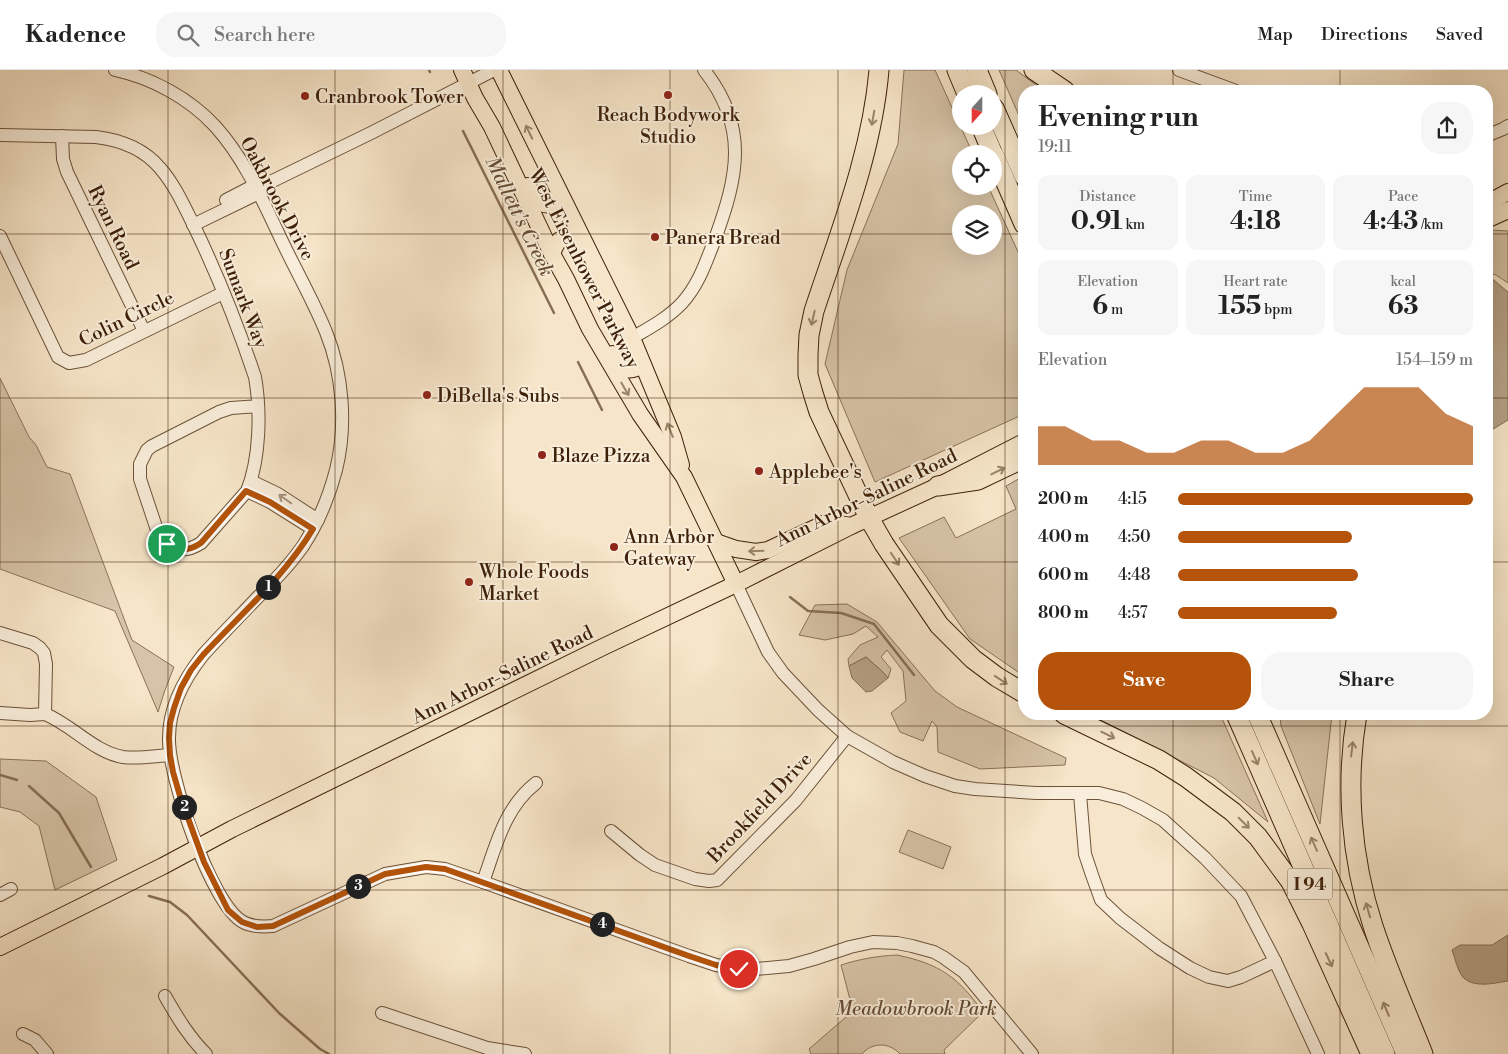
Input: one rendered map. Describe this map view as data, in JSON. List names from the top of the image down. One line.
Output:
{"streets":{"highway":["I 94"],"main road":["West Eisenhower Parkway","Ann Arbor-Saline Road"],"street":["Oakbrook Drive","Ryan Road","Sumark Way","Colin Circle","Brookfield Drive"]},"crossings":[["Oakbrook Drive","Ann Arbor-Saline Road"],["Ryan Road","Sumark Way"],["Ryan Road","Colin Circle"],["West Eisenhower Parkway","Ann Arbor-Saline Road"],["Sumark Way","Colin Circle"]],"water":["Mallett's Creek"],"parks":["Meadowbrook Park"],"places":["Reach Bodywork Studio","Cranbrook Tower","Panera Bread","DiBella's Subs","Blaze Pizza","Applebee's","Ann Arbor Gateway","Whole Foods Market"],"north":"bottom","page":{"header":"Kadence","search":"Search here","nav":["Map","Directions","Saved"],"heading":["Evening run","19:11"],"stats":[["Distance","0.91 km"],["Time","4:18"],["Pace","4:43 /km"],["Elevation","6 m"],["Heart rate","155 bpm"],["kcal","63"]],"chart":["Elevation","154–159 m"],"list":[{"name":"200 m","note":"4:15"},{"name":"400 m","note":"4:50"},{"name":"600 m","note":"4:48"},{"name":"800 m","note":"4:57"}],"pins":["1","2","3","4"],"buttons":["Save","Share"]}}
